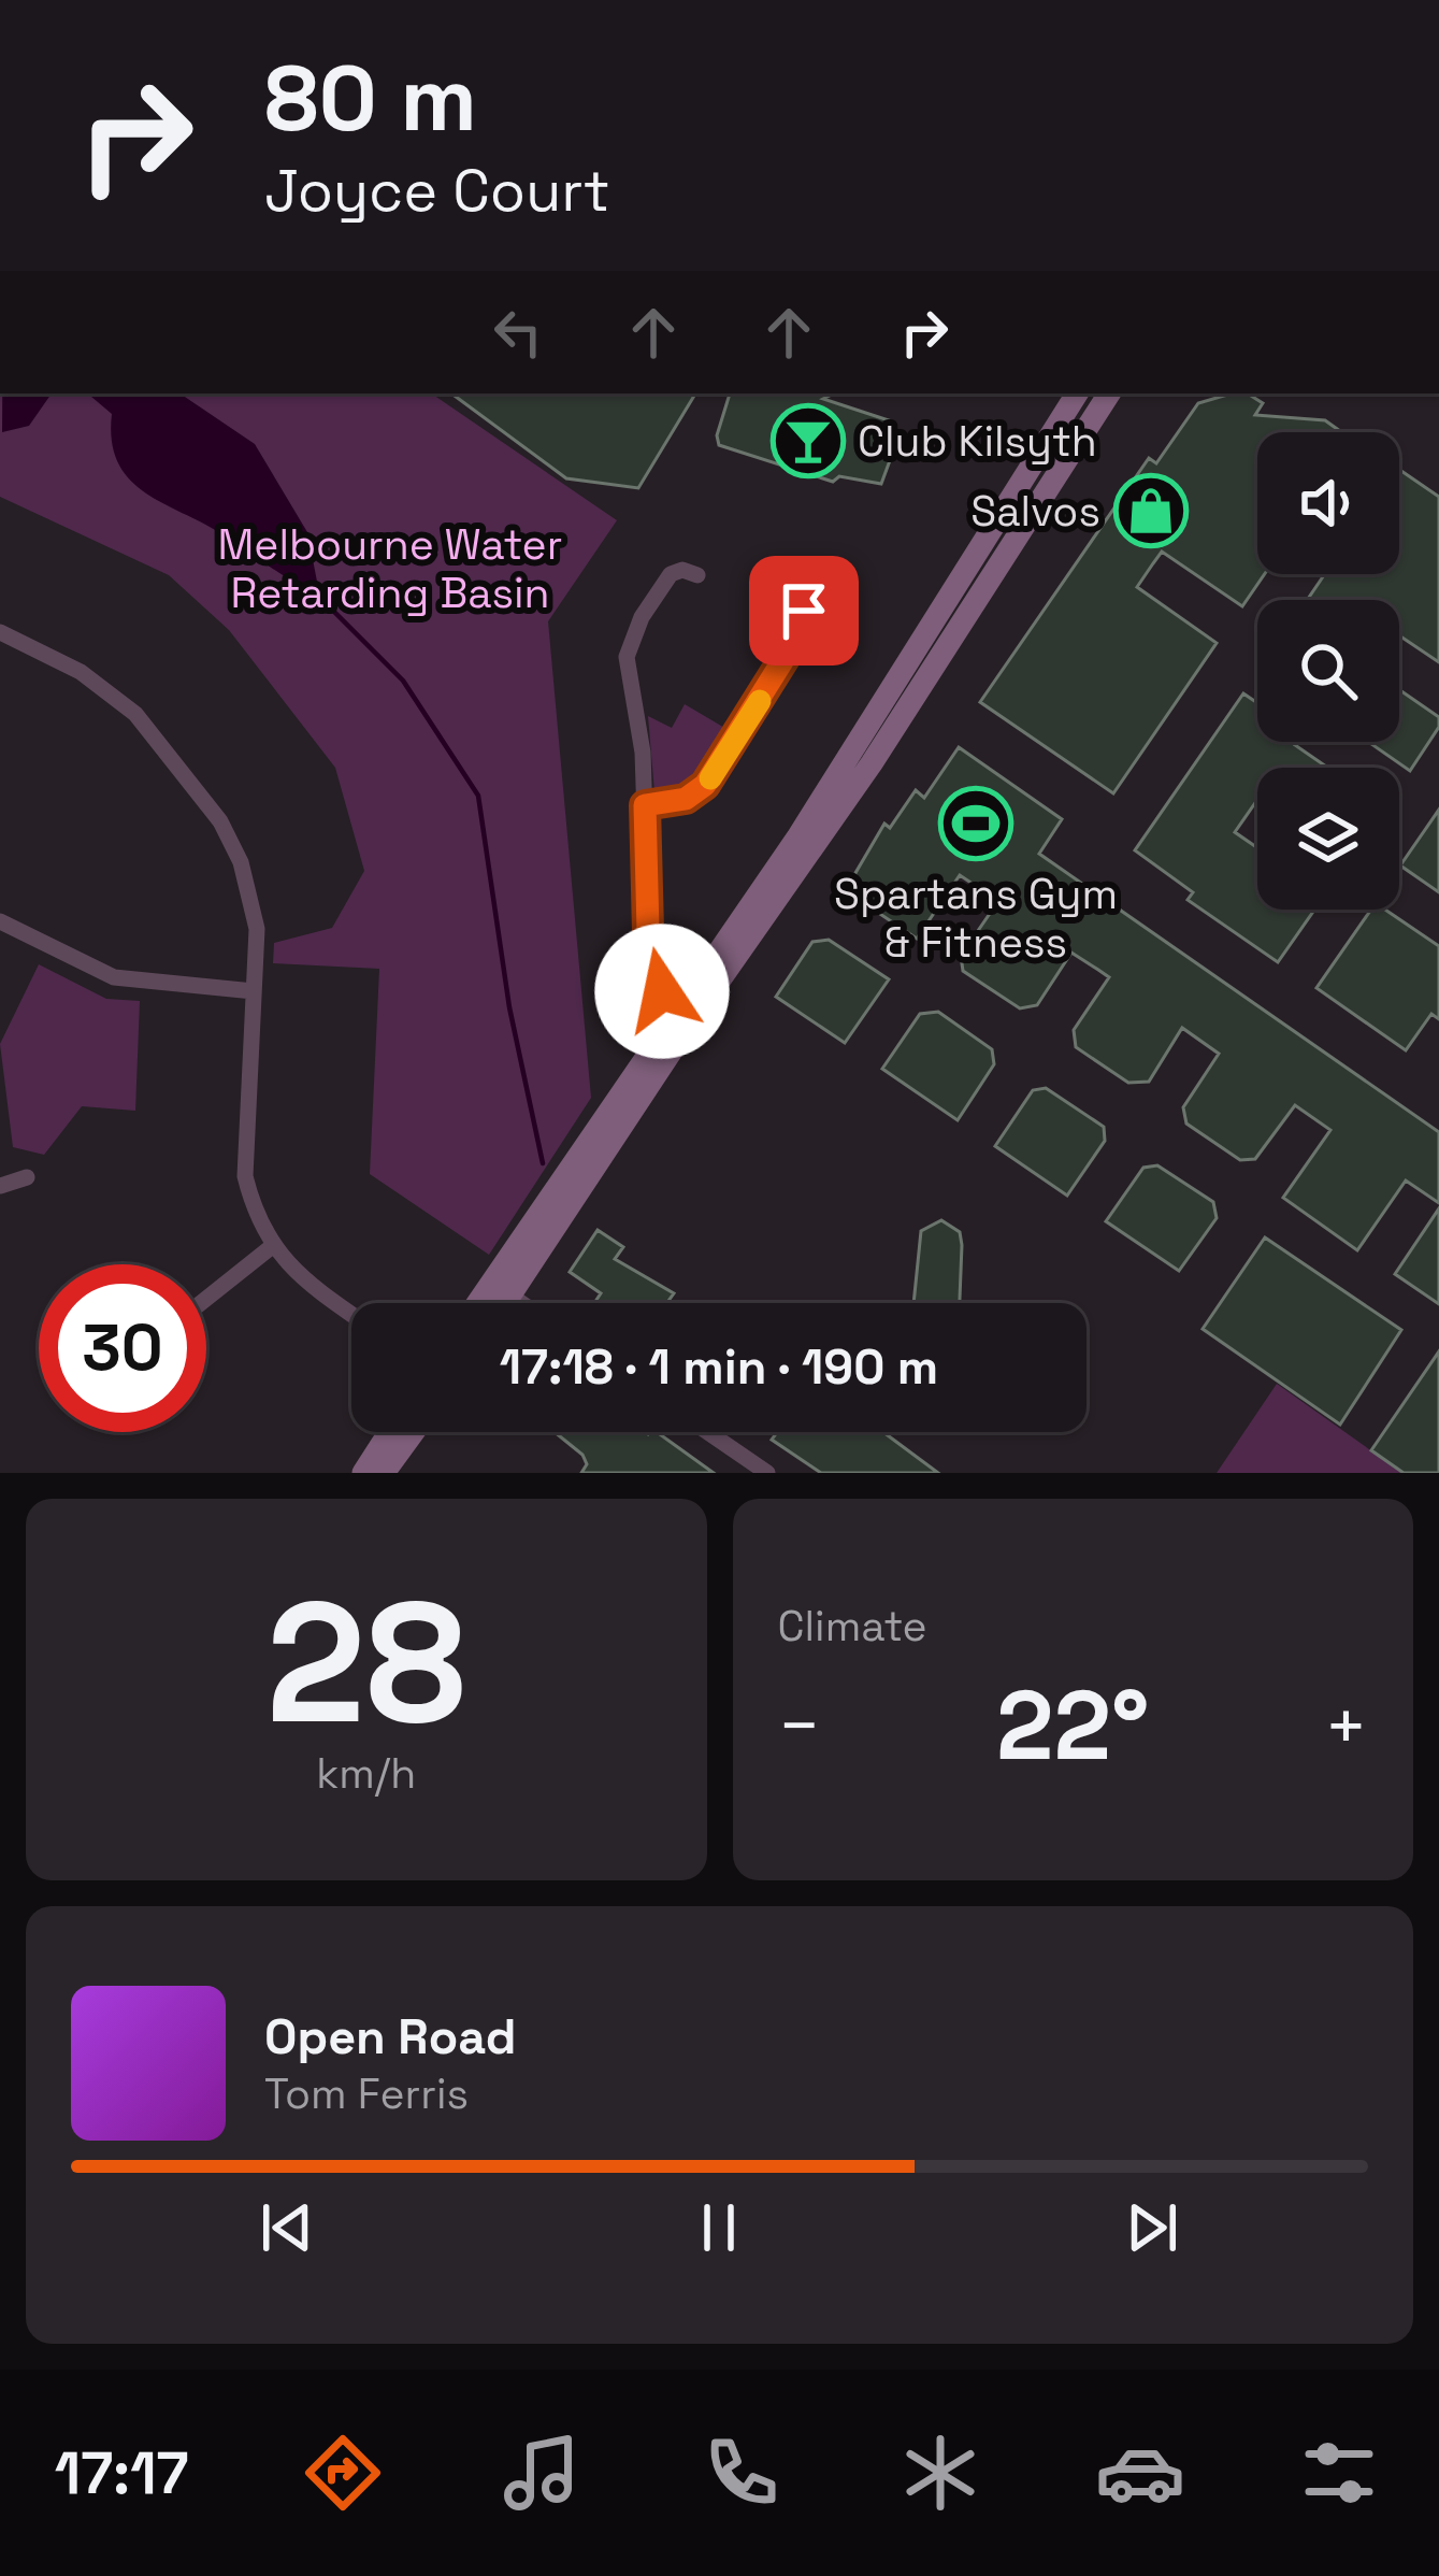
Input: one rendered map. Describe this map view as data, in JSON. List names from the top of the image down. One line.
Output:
{"parks":["Melbourne Water Retarding Basin"],"places":{"bar":["Club Kilsyth"],"shop":["Salvos"],"sports":["Spartans Gym & Fitness"]},"page":{"turn":["80 m","Joyce Court"],"limit":"30","trip":"17:18 · 1 min · 190 m","tile":[["28","km/h"],"Climate"],"heat":["−","22°","+"],"song":["Open Road","Tom Ferris"],"tabs":"17:17"}}
